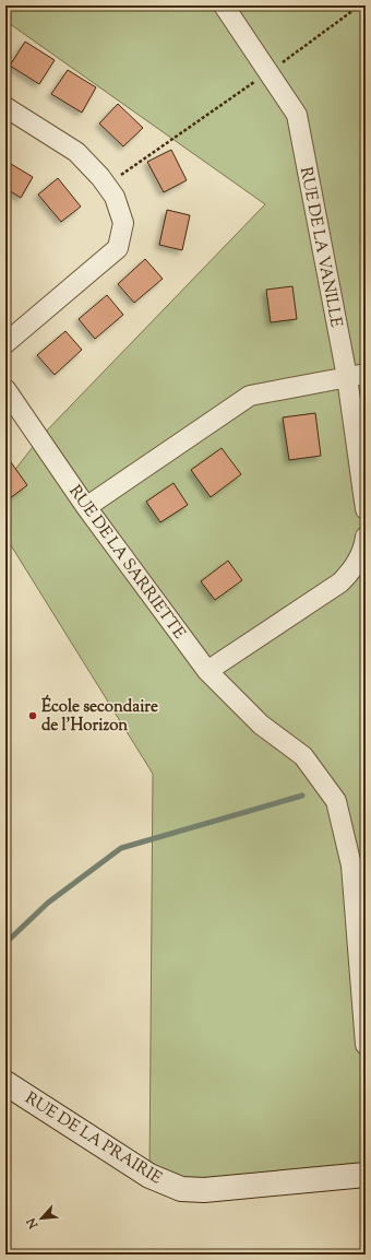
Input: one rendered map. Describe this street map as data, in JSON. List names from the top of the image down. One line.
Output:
{"streets":{"street":["RUE DE LA VANILLE","RUE DE LA SARRIETTE","RUE DE LA PRAIRIE"]},"places":["École secondaire de l'Horizon"],"north":"bottom left"}
